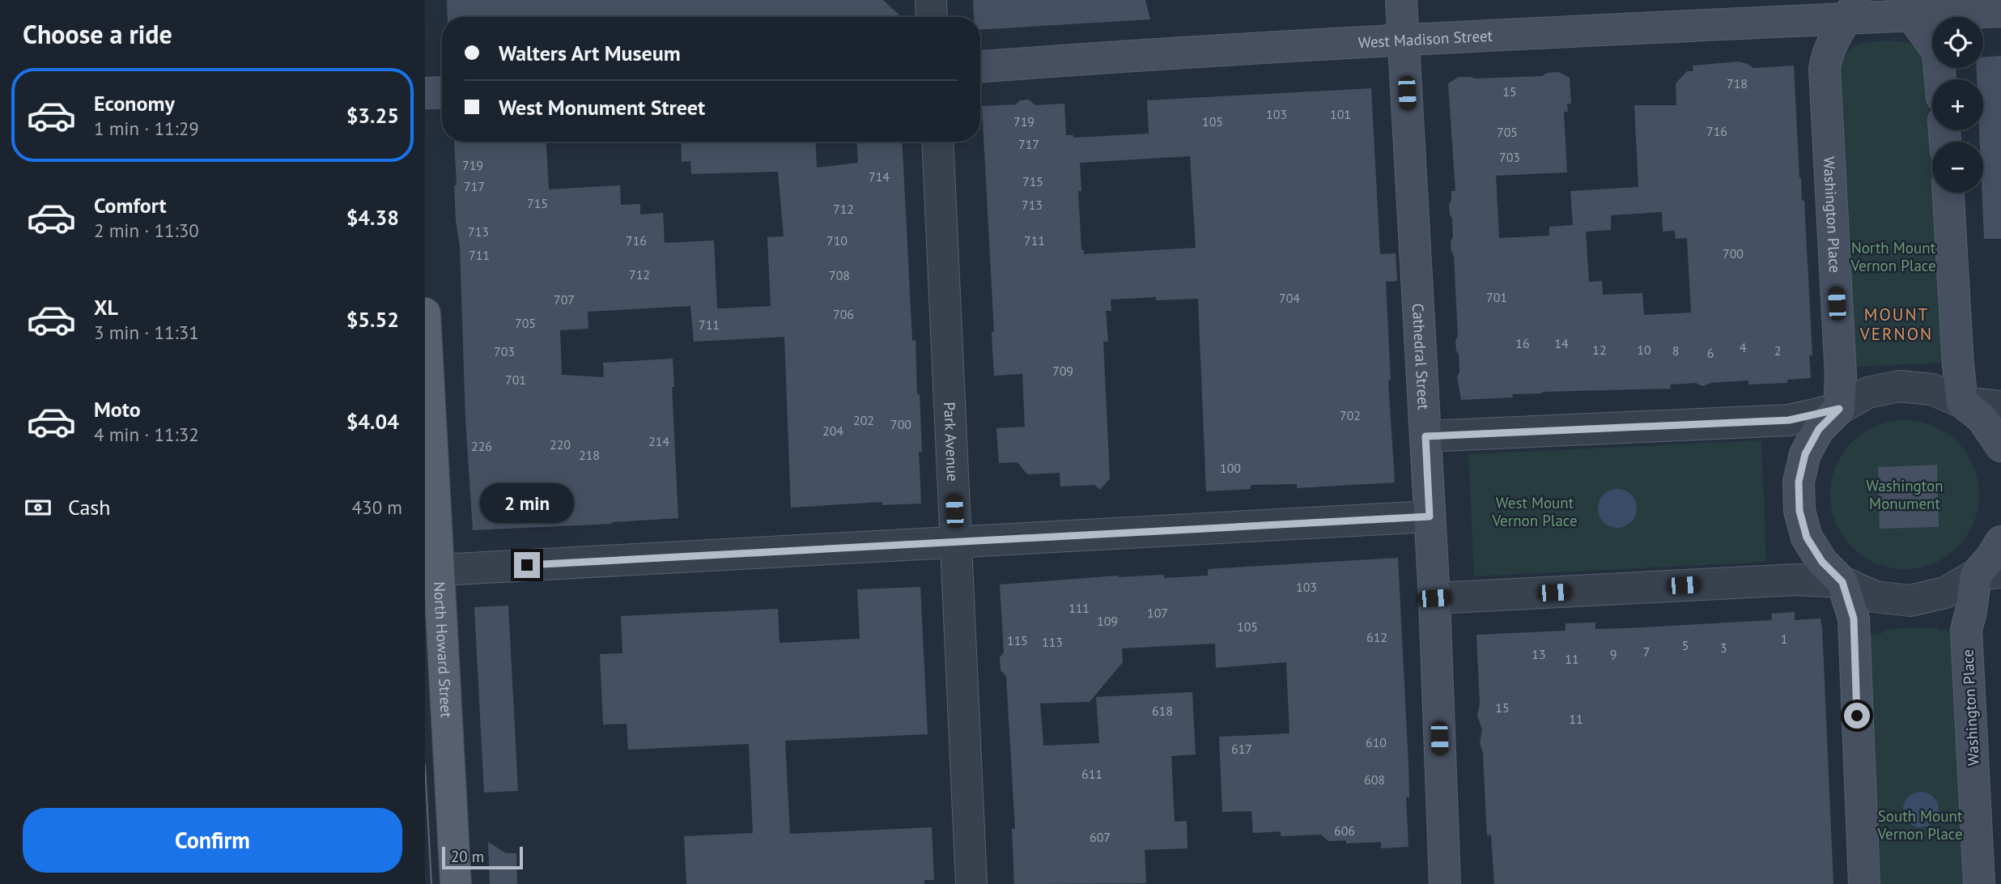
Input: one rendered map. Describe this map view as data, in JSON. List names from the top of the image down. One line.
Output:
{"streets":{"main road":["West Madison Street","Washington Place","Cathedral Street","North Howard Street"],"street":["Park Avenue"]},"crossings":[["West Madison Street","Washington Place"],["West Madison Street","Cathedral Street"]],"districts":["MOUNT VERNON"],"parks":["North Mount Vernon Place","Washington Monument","West Mount Vernon Place","South Mount Vernon Place"],"house_numbers":["718","15","103","101","719","105","716","705","717","703","719","714","715","717","715","713","712","713","716","710","711","700","711","712","708","701","704","707","706","705","711","16","14","4","12","10","8","2","703","6","709","701","702","202","700","204","214","220","226","218","100","103","111","107","109","105","612","1","115","113","5","3","7","13","9","11","15","618","11","610","617","611","608","606","607"],"scale_bar":"20 m","page":{"heading":"Choose a ride","map_buttons":["+","−"],"banner":["Walters Art Museum","West Monument Street"],"list":[{"name":"Economy","note":"1 min · 11:29","value":"$3.25"},{"name":"Comfort","note":"2 min · 11:30","value":"$4.38"},{"name":"XL","note":"3 min · 11:31","value":"$5.52"},{"name":"Moto","note":"4 min · 11:32","value":"$4.04"}],"pay":["Cash","430 m"],"bubble":"2 min","buttons":"Confirm","scale":"20 m"}}
